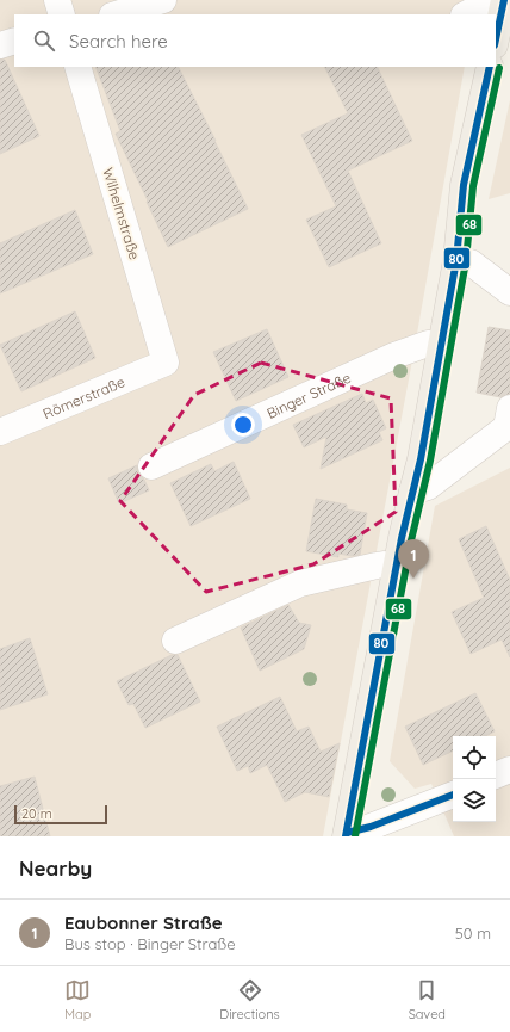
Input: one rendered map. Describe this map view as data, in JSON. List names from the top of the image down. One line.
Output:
{"streets":{"street":["Wilhelmstraße","Binger Straße","Römerstraße"]},"crossings":[["Wilhelmstraße","Römerstraße"]],"lines":["transit line 80","transit line 68"],"scale_bar":"20 m","page":{"search":"Search here","pins":"1","scale":"20 m","heading":"Nearby","list":[{"mark":"1","name":"Eaubonner Straße","note":"Bus stop · Binger Straße","value":"50 m"}],"nav":["Map","Directions","Saved"]}}
